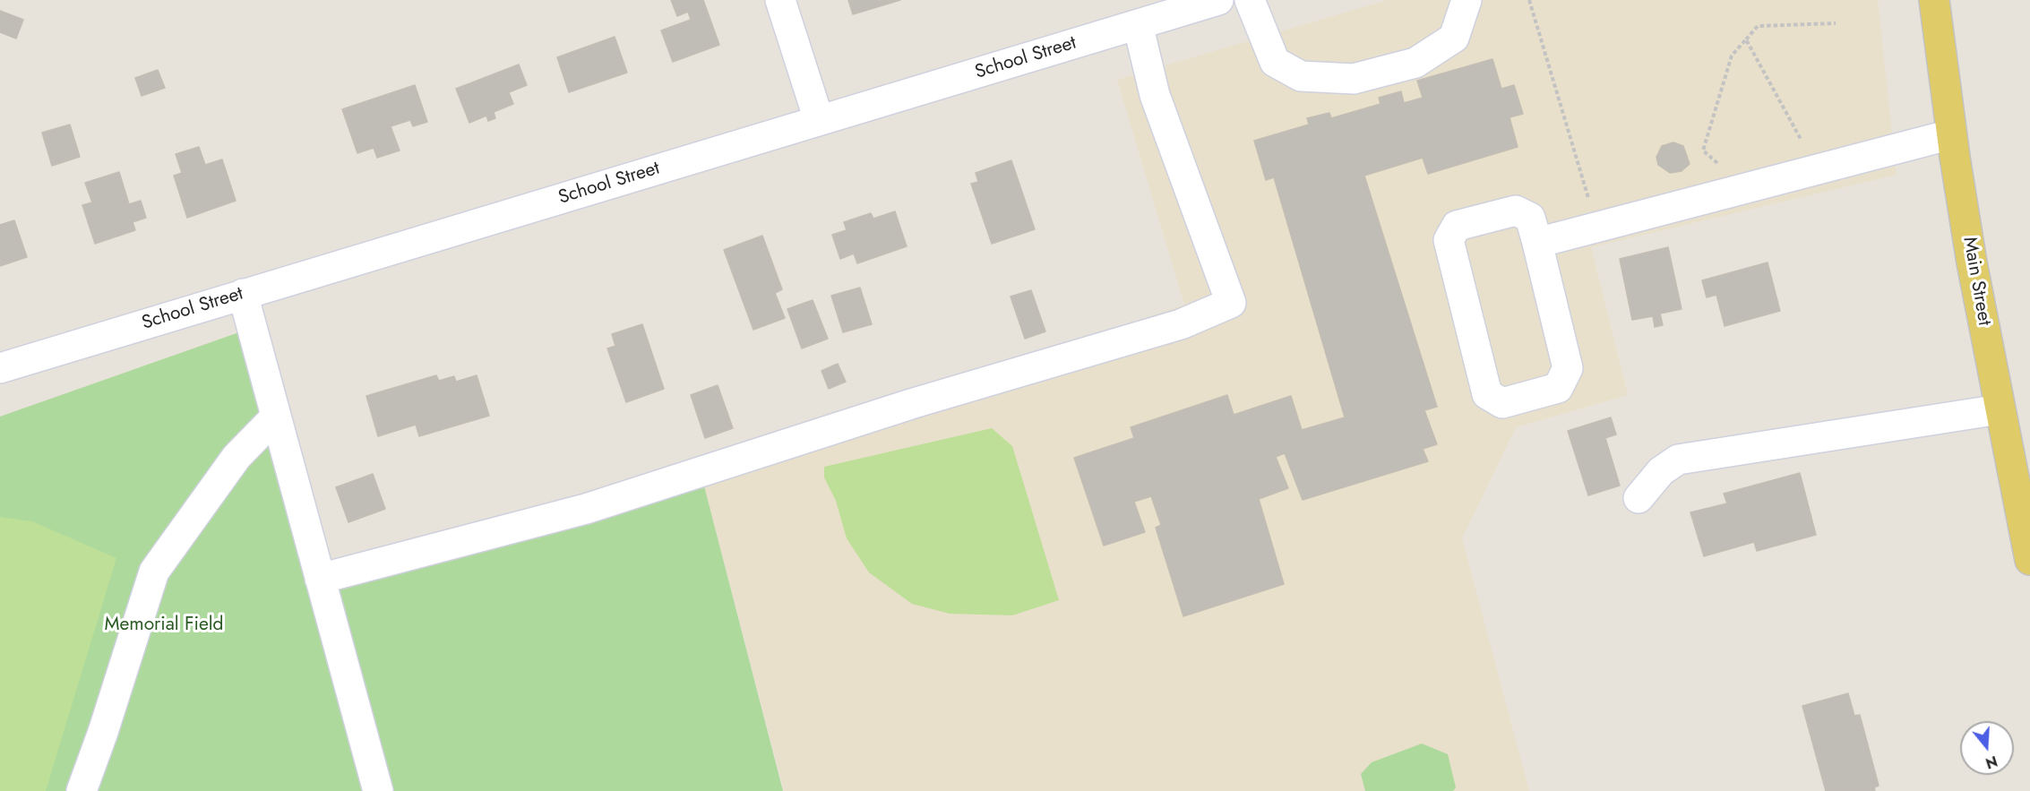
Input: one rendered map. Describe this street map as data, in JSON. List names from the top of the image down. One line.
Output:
{"streets":{"main road":["Main Street"],"street":["School Street"]},"parks":["Memorial Field"],"north":"bottom"}
